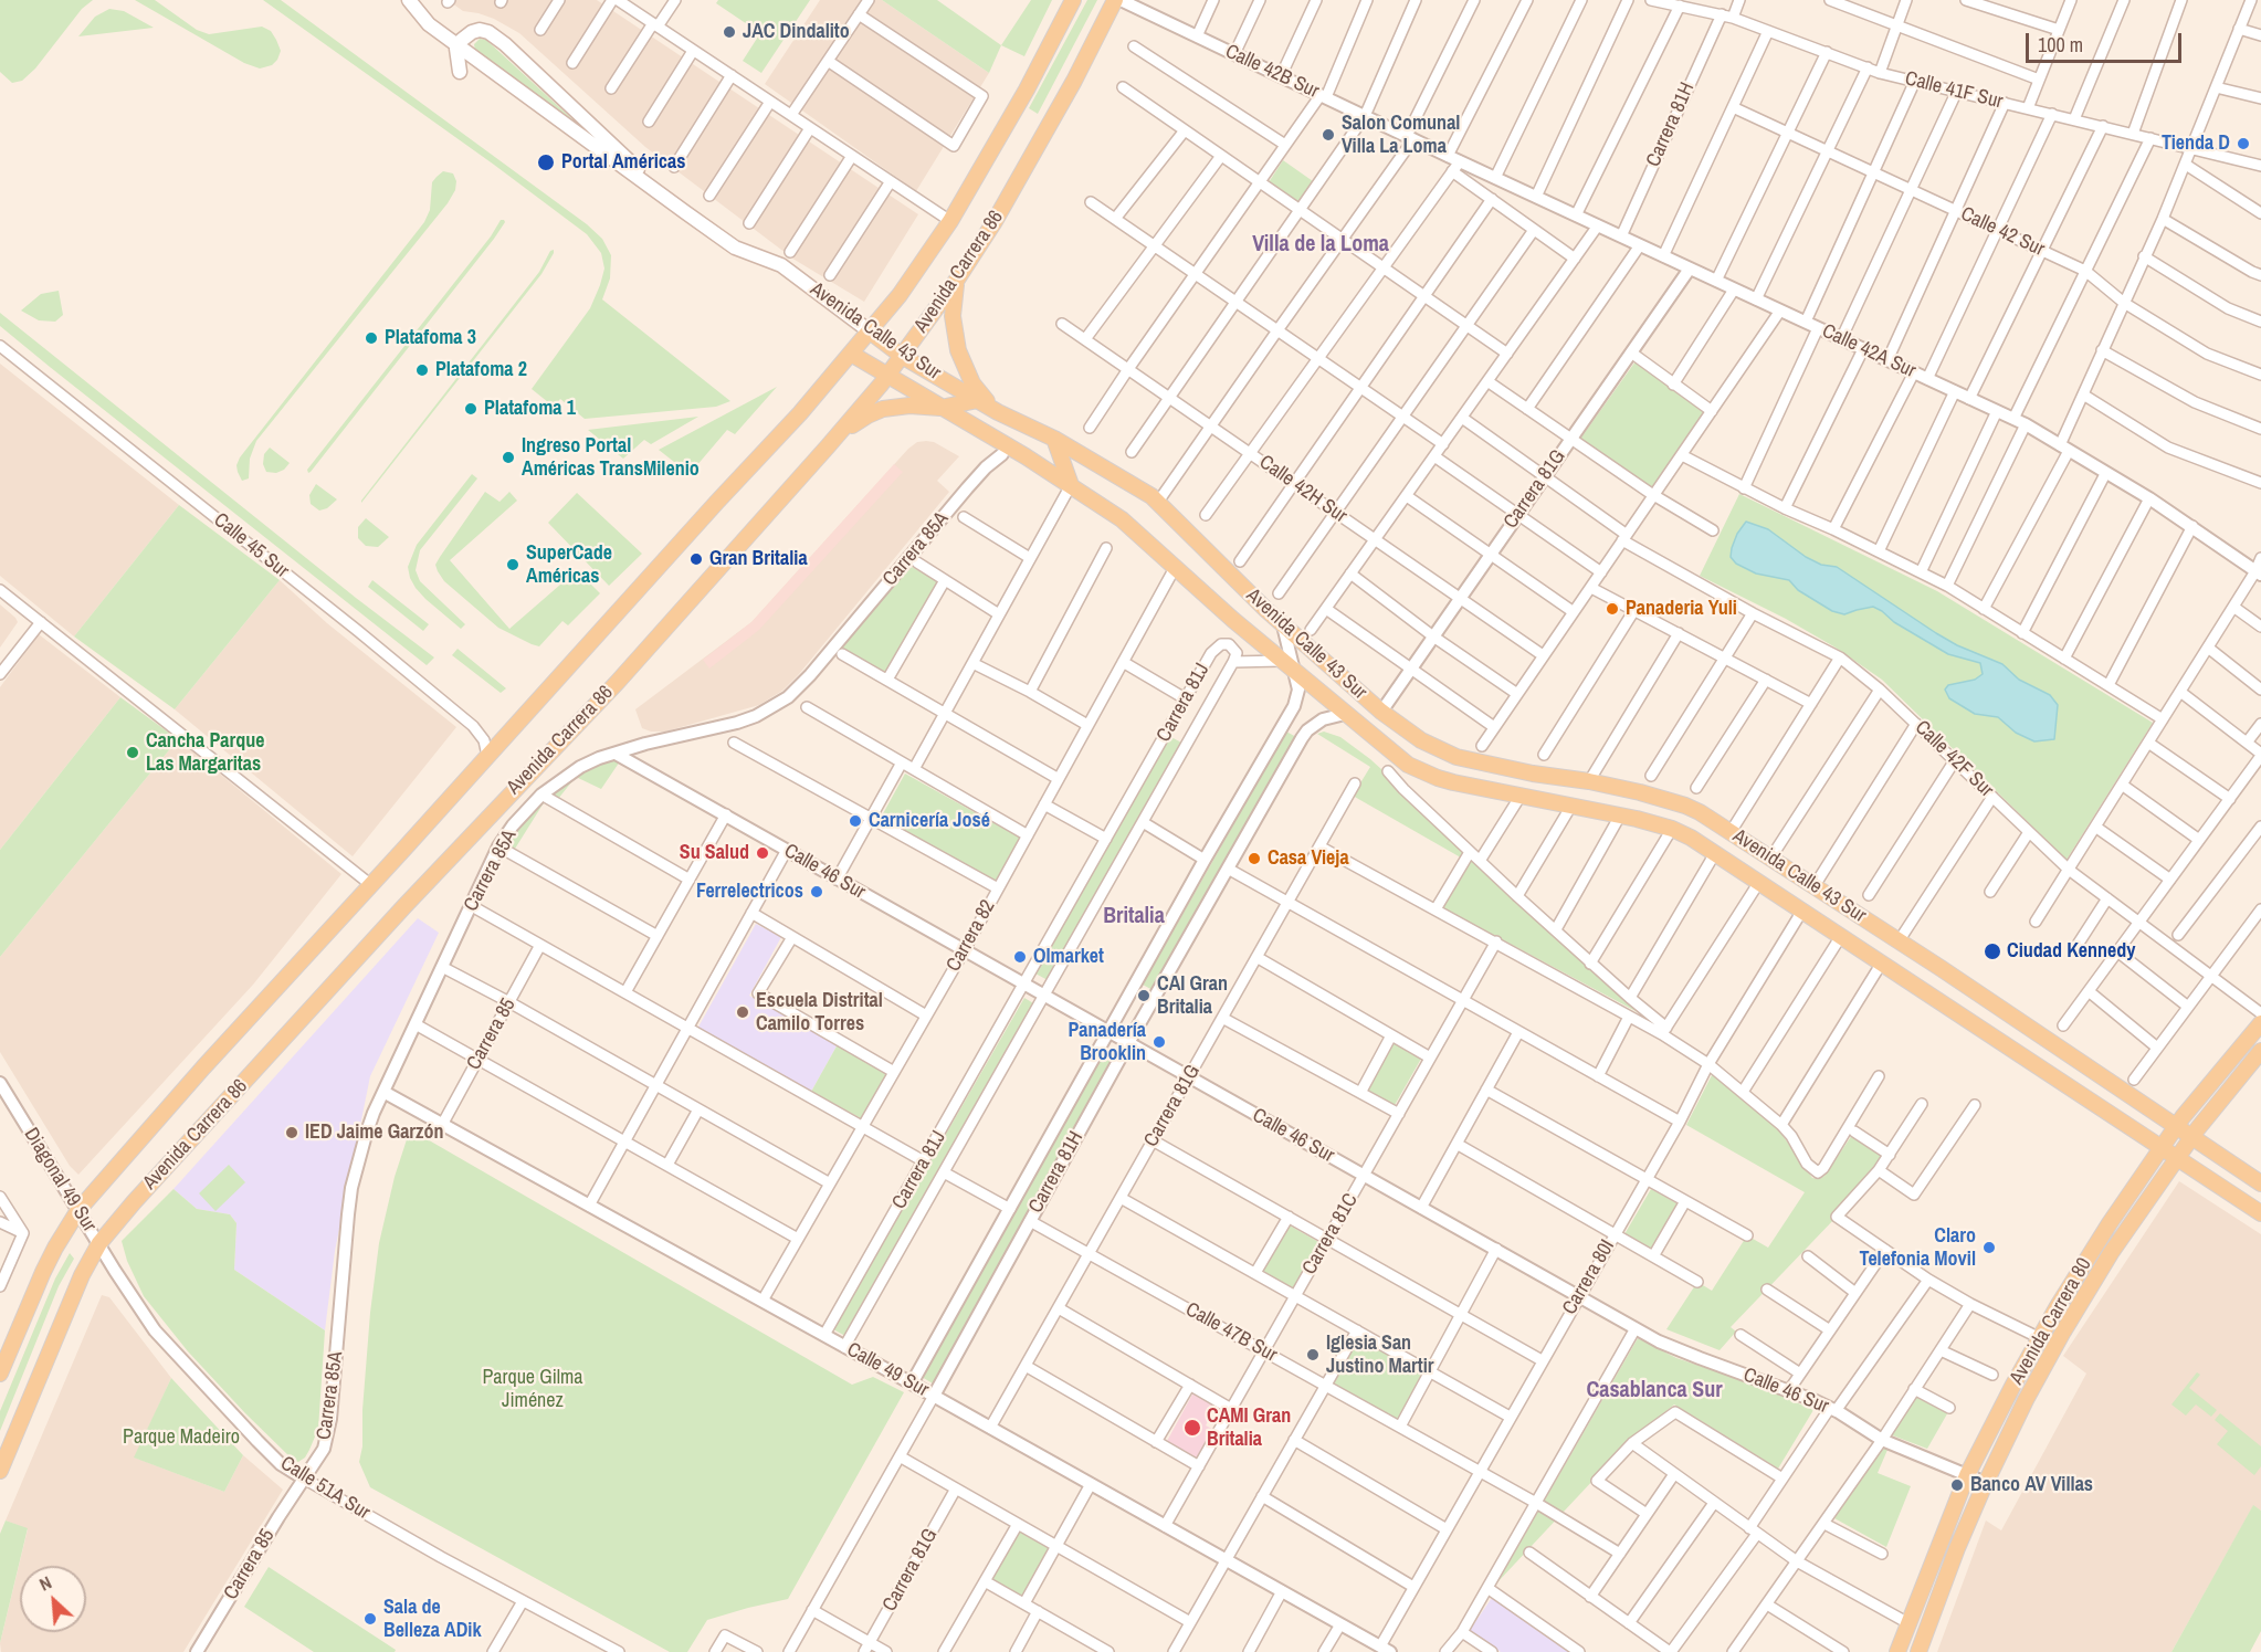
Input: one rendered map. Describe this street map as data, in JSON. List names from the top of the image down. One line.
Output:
{"streets":{"main road":["Avenida Carrera 86","Avenida Calle 43 Sur","Avenida Carrera 80"],"street":["Calle 42B Sur","Calle 41F Sur","Carrera 81H","Calle 42 Sur","Calle 42A Sur","Calle 42H Sur","Carrera 81G","Calle 45 Sur","Carrera 85A","Carrera 81J","Calle 42F Sur","Calle 46 Sur","Carrera 82","Carrera 85","Diagonal 49 Sur","Carrera 81C","Carrera 80I","Calle 47B Sur","Calle 49 Sur","Calle 51A Sur"]},"crossings":[["Calle 42B Sur","Calle 42A Sur"],["Calle 41F Sur","Carrera 81H"],["Carrera 81H","Avenida Calle 43 Sur"],["Carrera 81H","Calle 42A Sur"],["Carrera 81H","Calle 46 Sur"],["Carrera 81H","Calle 47B Sur"],["Carrera 81H","Calle 49 Sur"],["Avenida Carrera 86","Avenida Calle 43 Sur"],["Avenida Carrera 86","Calle 45 Sur"],["Avenida Carrera 86","Diagonal 49 Sur"],["Avenida Carrera 86","Calle 51A Sur"],["Avenida Calle 43 Sur","Carrera 81G"],["Avenida Calle 43 Sur","Carrera 82"],["Avenida Calle 43 Sur","Carrera 80I"],["Avenida Calle 43 Sur","Avenida Carrera 80"],["Calle 42A Sur","Carrera 81G"],["Calle 42H Sur","Carrera 81G"],["Carrera 81G","Calle 42F Sur"],["Carrera 81G","Calle 46 Sur"],["Carrera 81G","Calle 47B Sur"],["Carrera 81G","Calle 49 Sur"],["Carrera 85A","Calle 46 Sur"],["Carrera 85A","Carrera 85"],["Carrera 85A","Calle 49 Sur"],["Carrera 85A","Calle 51A Sur"],["Carrera 81J","Calle 46 Sur"],["Carrera 81J","Calle 49 Sur"],["Calle 46 Sur","Carrera 82"],["Calle 46 Sur","Carrera 81C"],["Calle 46 Sur","Carrera 80I"],["Calle 46 Sur","Avenida Carrera 80"],["Carrera 82","Calle 49 Sur"],["Carrera 85","Calle 49 Sur"],["Carrera 85","Calle 51A Sur"],["Diagonal 49 Sur","Calle 51A Sur"],["Carrera 81C","Calle 47B Sur"],["Carrera 81C","Calle 49 Sur"],["Carrera 80I","Calle 47B Sur"],["Carrera 80I","Calle 49 Sur"]],"districts":["Villa de la Loma","Britalia","Casablanca Sur"],"parks":["Parque Gilma Jiménez","Parque Madeiro"],"places":["JAC Dindalito","Salon Comunal Villa La Loma","Tienda D","Portal Américas","Platafoma 3","Platafoma 2","Platafoma 1","Ingreso Portal Américas TransMilenio","Gran Britalia","SuperCade Américas","Panaderia Yuli","Cancha Parque Las Margaritas","Carnicería José","Su Salud","Casa Vieja","Ferrelectricos","Ciudad Kennedy","Olmarket","CAI Gran Britalia","Escuela Distrital Camilo Torres","Panadería Brooklin","IED Jaime Garzón","Claro Telefonia Movil","Iglesia San Justino Martir","CAMI Gran Britalia","Banco AV Villas","Sala de Belleza ADik"],"scale_bar":"100 m","north":"top left"}
